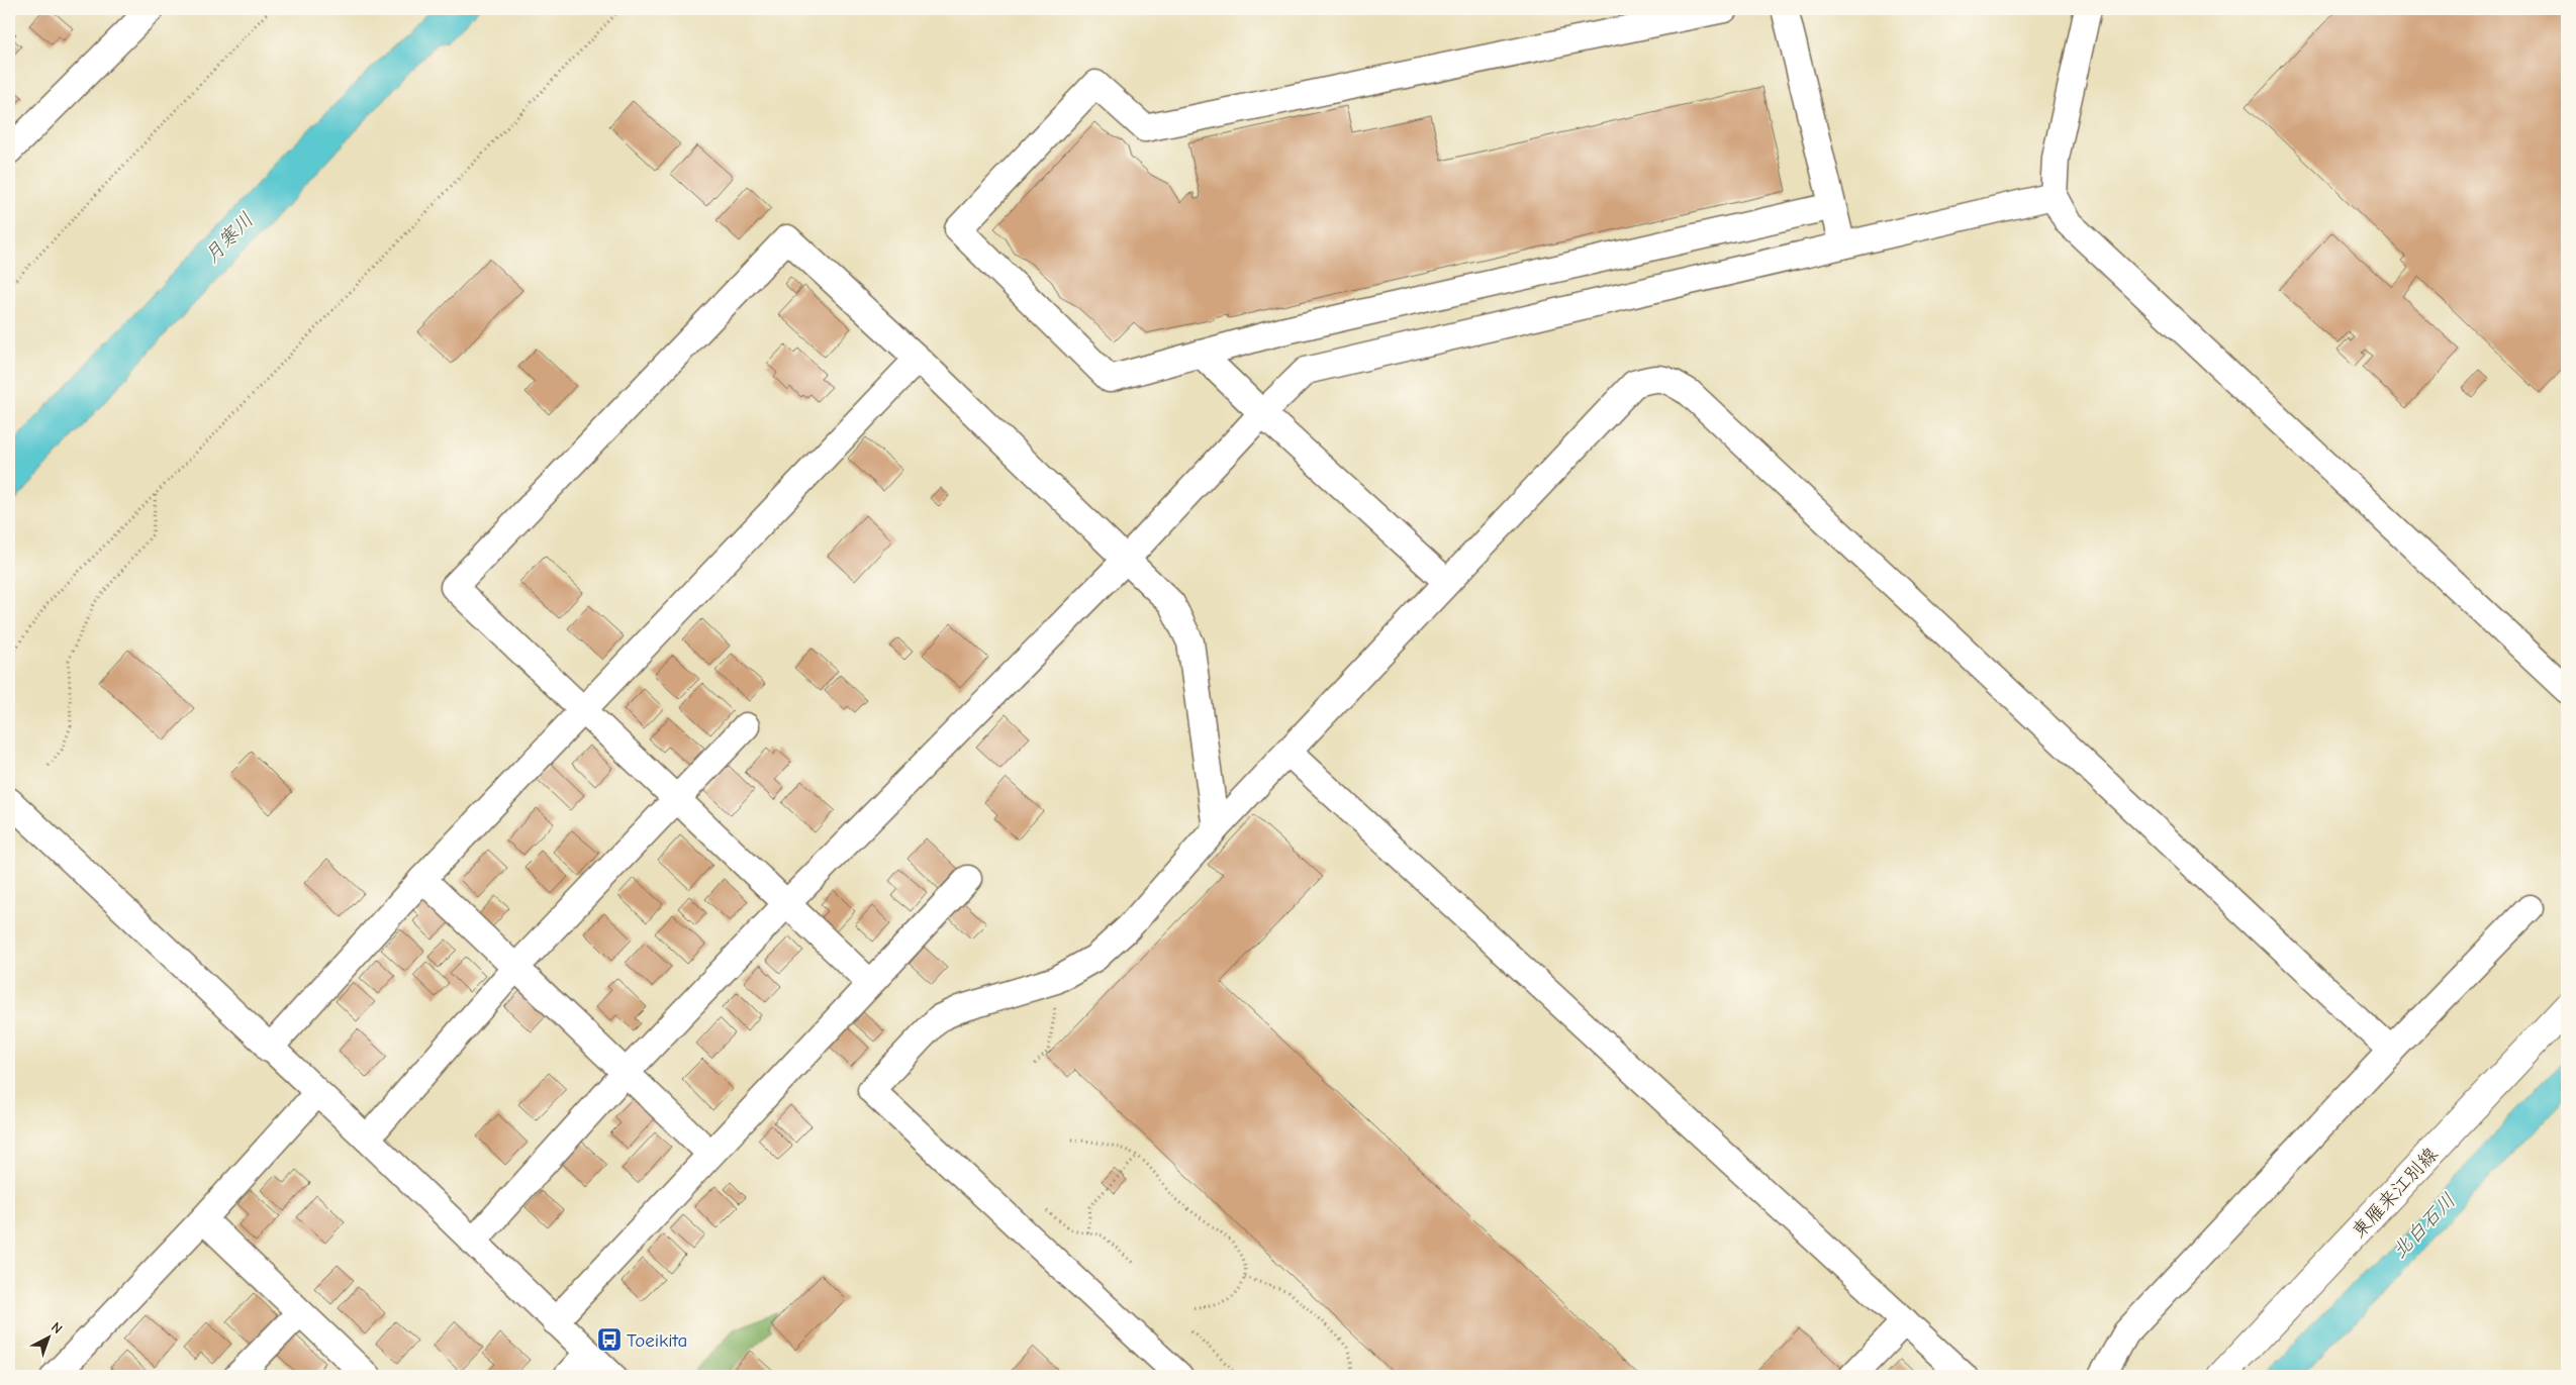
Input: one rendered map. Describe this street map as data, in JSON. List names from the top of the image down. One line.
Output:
{"streets":{"main road":["東雁来江別線"]},"water":["月寒川","北白石川"],"places":{"bus stop":["Toeikita"]},"north":"top right"}
